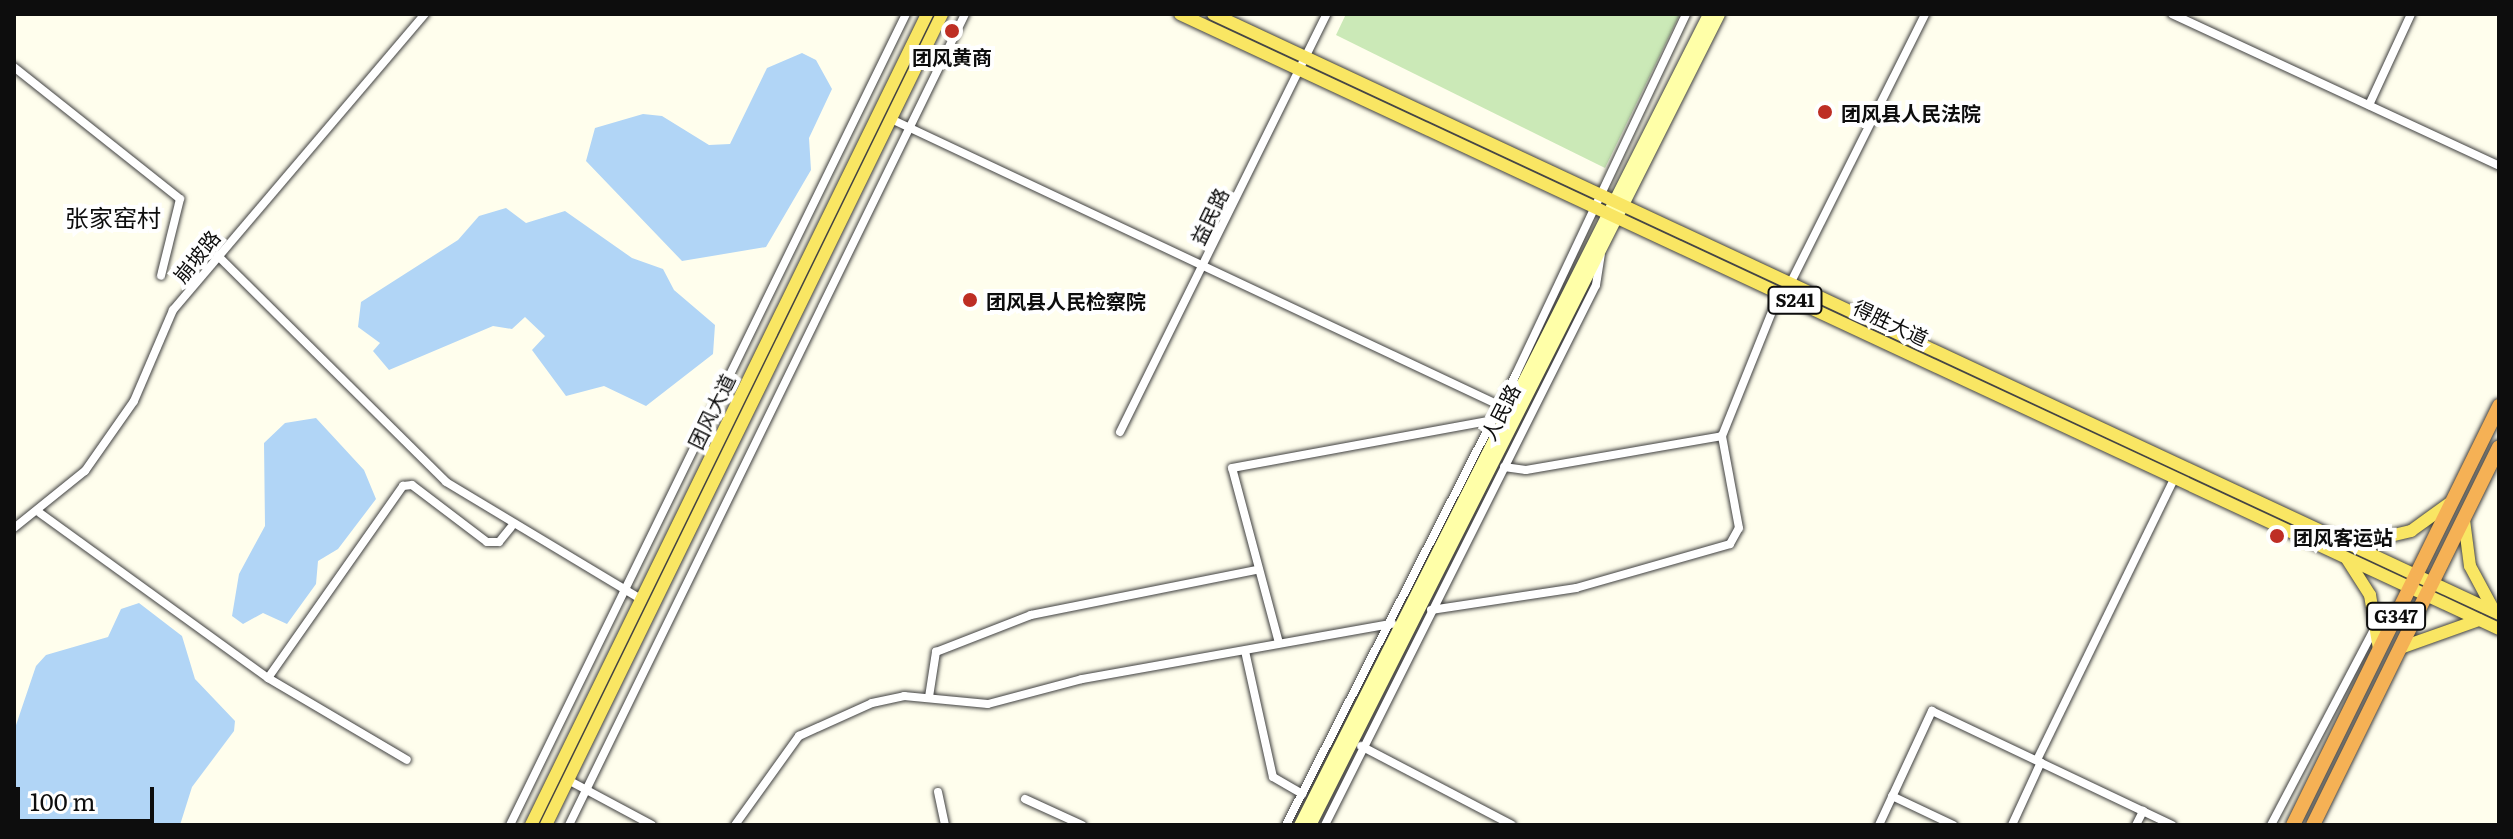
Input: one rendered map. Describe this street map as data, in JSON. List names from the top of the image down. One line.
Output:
{"streets":{"highway":["G347"],"main road":["S241","得胜大道","团风大道"],"street":["益民路","崩坡路","人民路"]},"crossings":[["益民路","得胜大道"],["S241","得胜大道"],["S241","G347"],["得胜大道","人民路"],["得胜大道","G347"]],"districts":["张家窑村"],"places":["团风黄商","团风县人民法院","团风县人民检察院","团风客运站"],"scale_bar":"100 m"}
